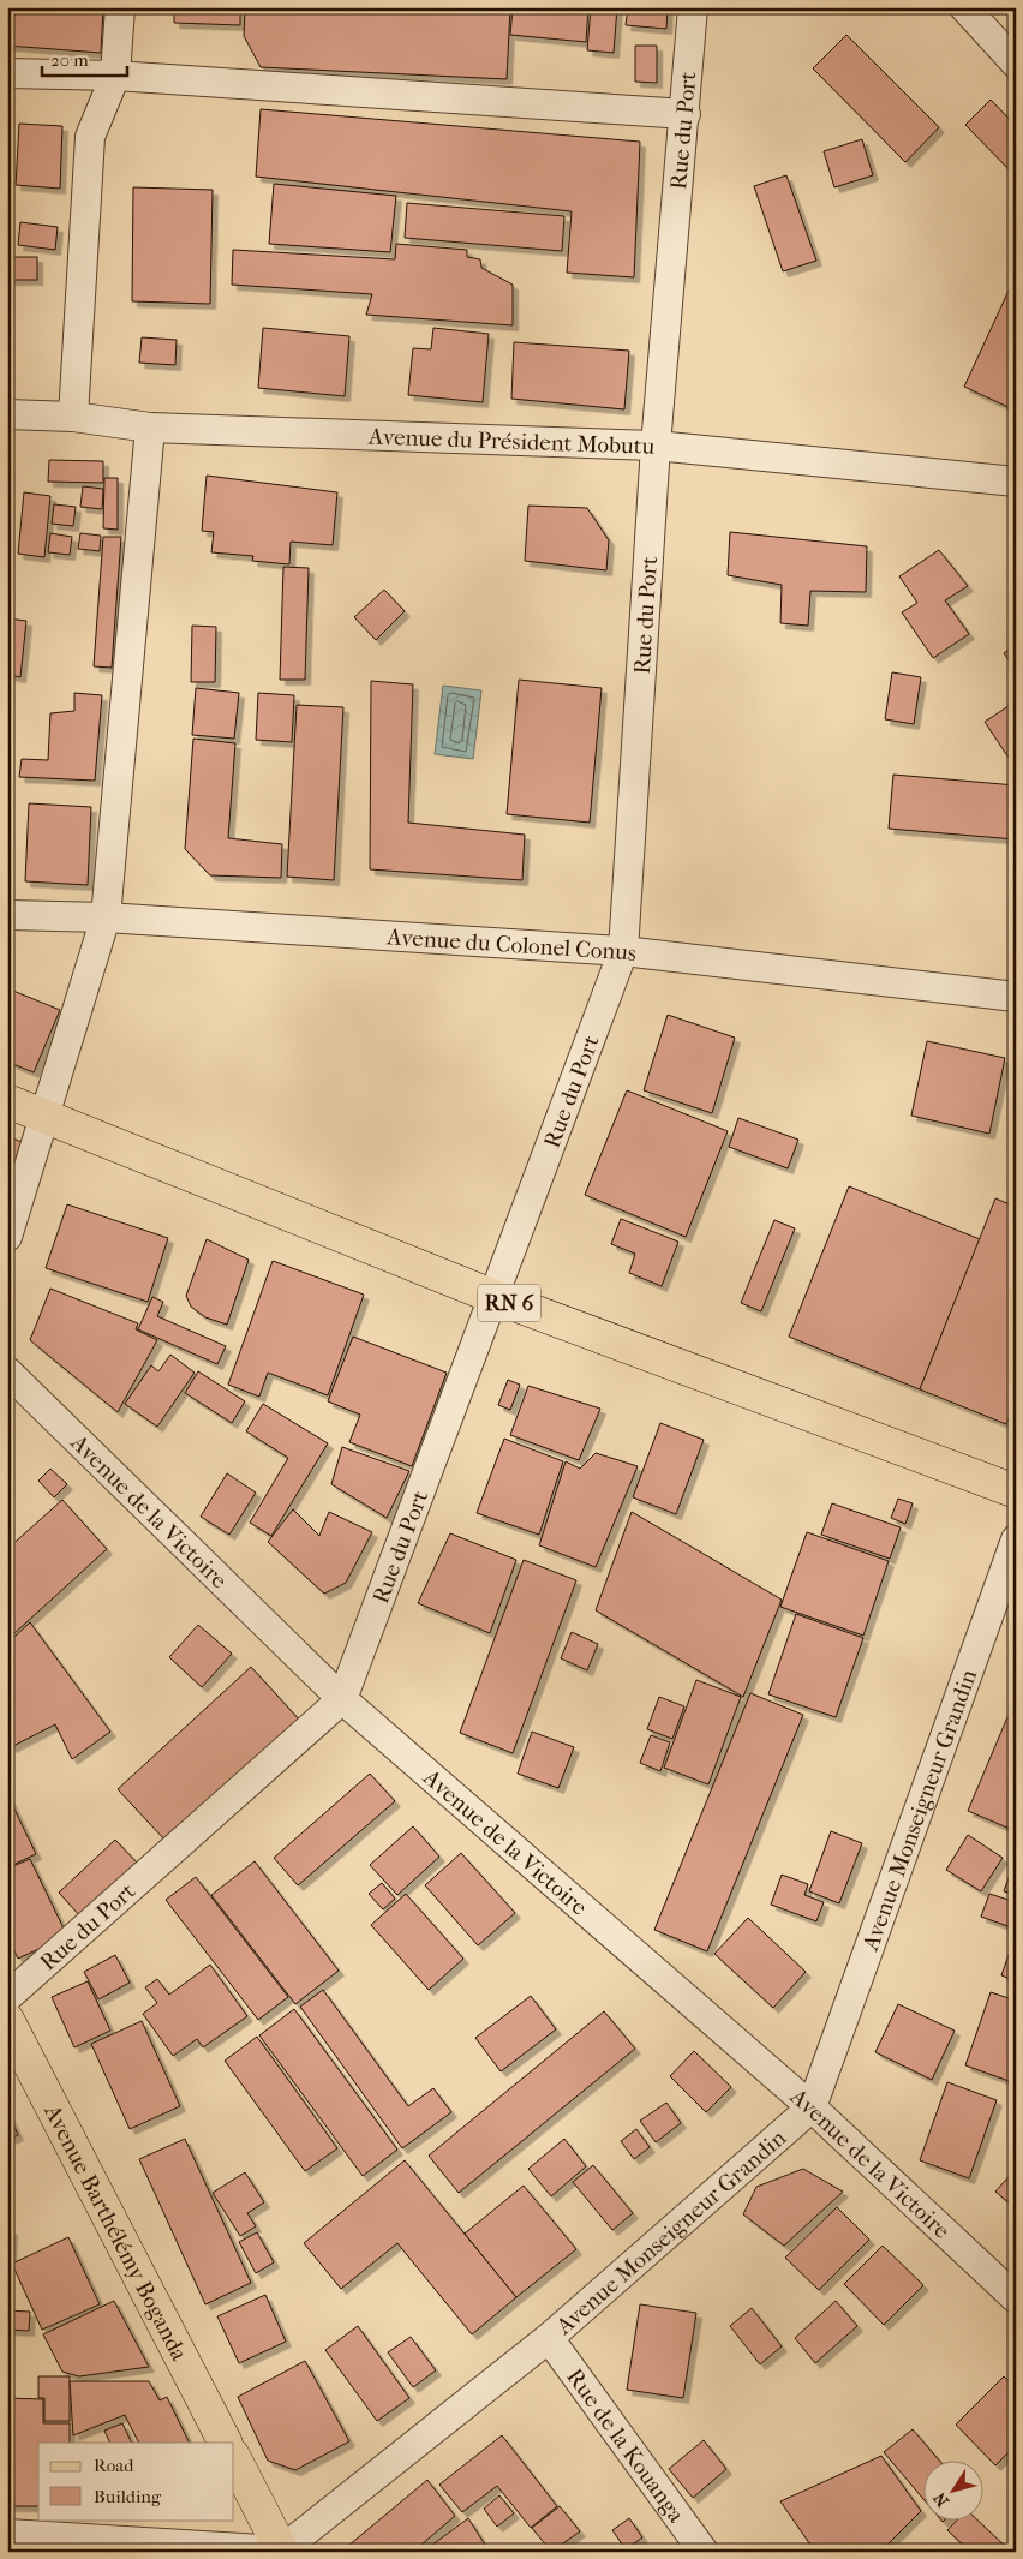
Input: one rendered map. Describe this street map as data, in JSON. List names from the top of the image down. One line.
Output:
{"streets":{"main road":["RN 6","Avenue Barthélémy Boganda"],"street":["Rue du Port","Avenue du Président Mobutu","Avenue du Colonel Conus","Avenue de la Victoire","Avenue Monseigneur Grandin","Rue de la Kouanga"]},"crossings":[["Rue du Port","Avenue du Président Mobutu"],["Rue du Port","Avenue du Colonel Conus"],["Rue du Port","RN 6"],["Rue du Port","Avenue de la Victoire"],["Avenue de la Victoire","Avenue Monseigneur Grandin"],["Avenue Monseigneur Grandin","Rue de la Kouanga"]],"legend":["Road","Building"],"scale_bar":"20 m","north":"bottom left"}
